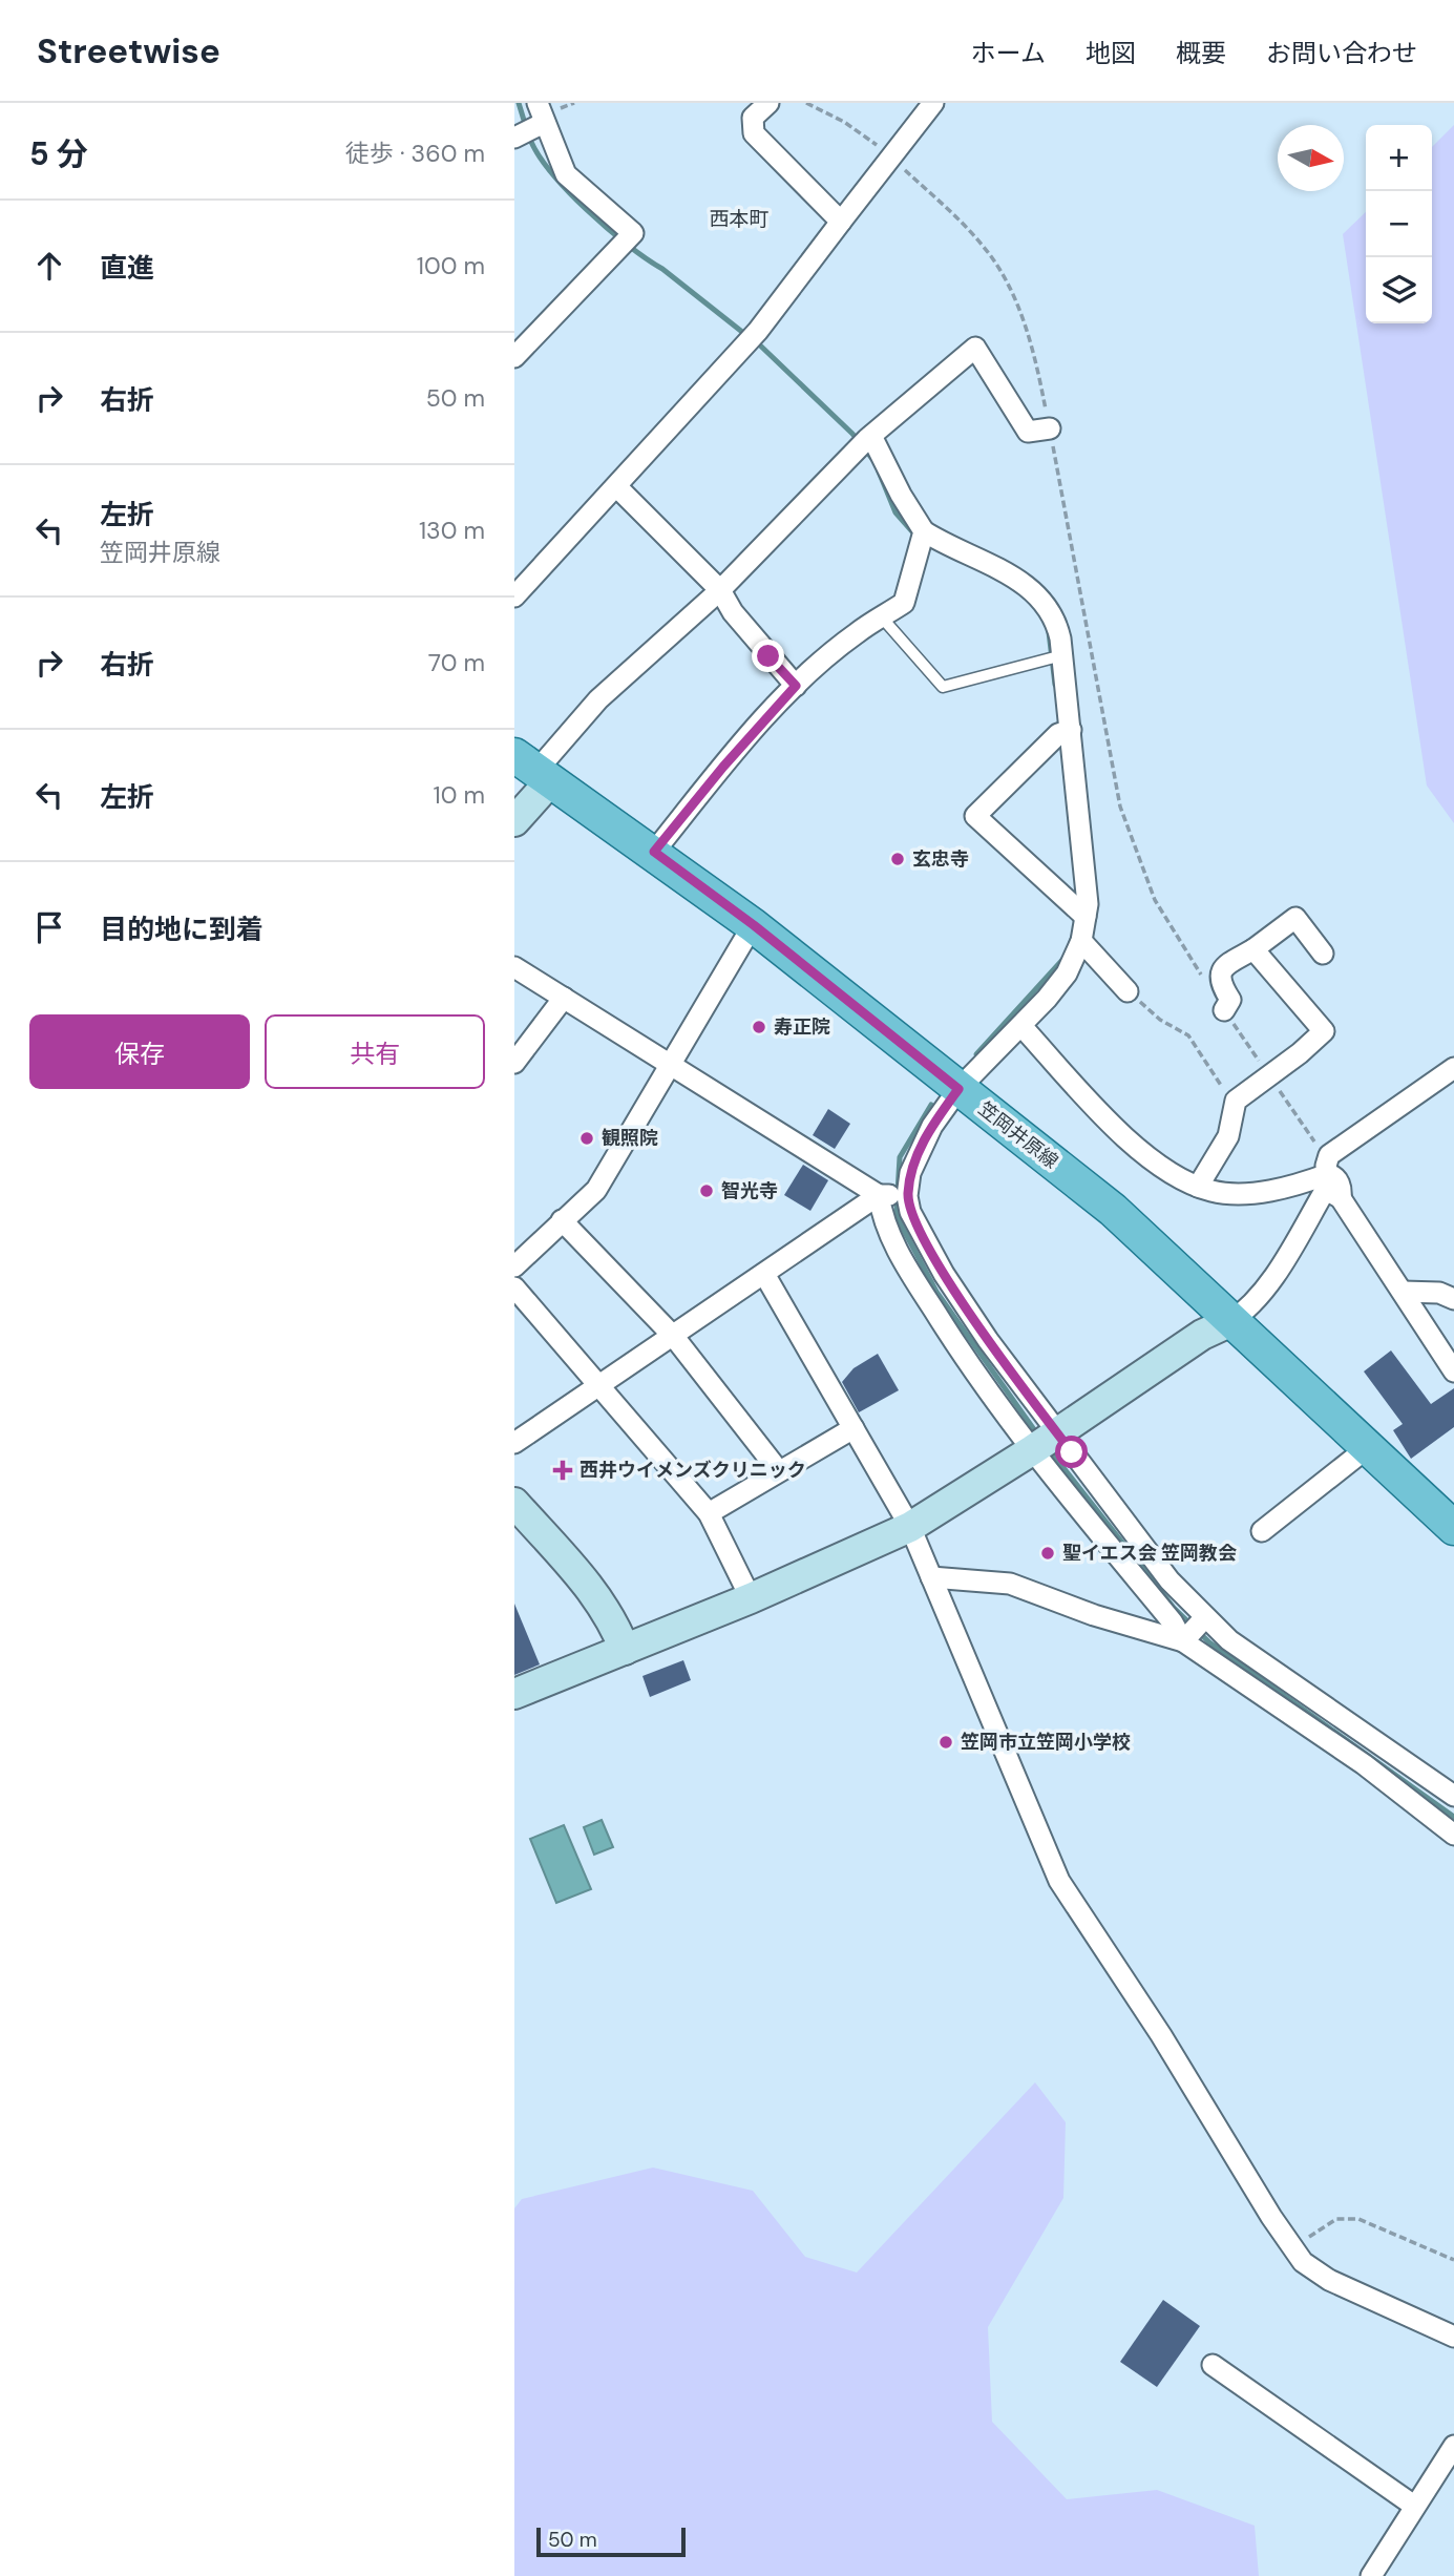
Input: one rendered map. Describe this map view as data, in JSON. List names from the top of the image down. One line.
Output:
{"streets":{"main road":["笠岡井原線"]},"districts":["西本町"],"places":{"other":["玄忠寺","寿正院","観照院","智光寺","聖イエス会 笠岡教会","笠岡市立笠岡小学校"],"health":["西井ウイメンズクリニック"]},"scale_bar":"50 m","north":"right","page":{"header":"Streetwise","nav":["ホーム","地図","概要","お問い合わせ"],"heading":["5 分","徒歩 · 360 m"],"map_buttons":["+","−"],"list":[["直進","100 m"],["右折","50 m"],["左折","笠岡井原線","130 m"],["右折","70 m"],["左折","10 m"],"目的地に到着"],"buttons":["保存","共有"],"scale":"50 m"}}
